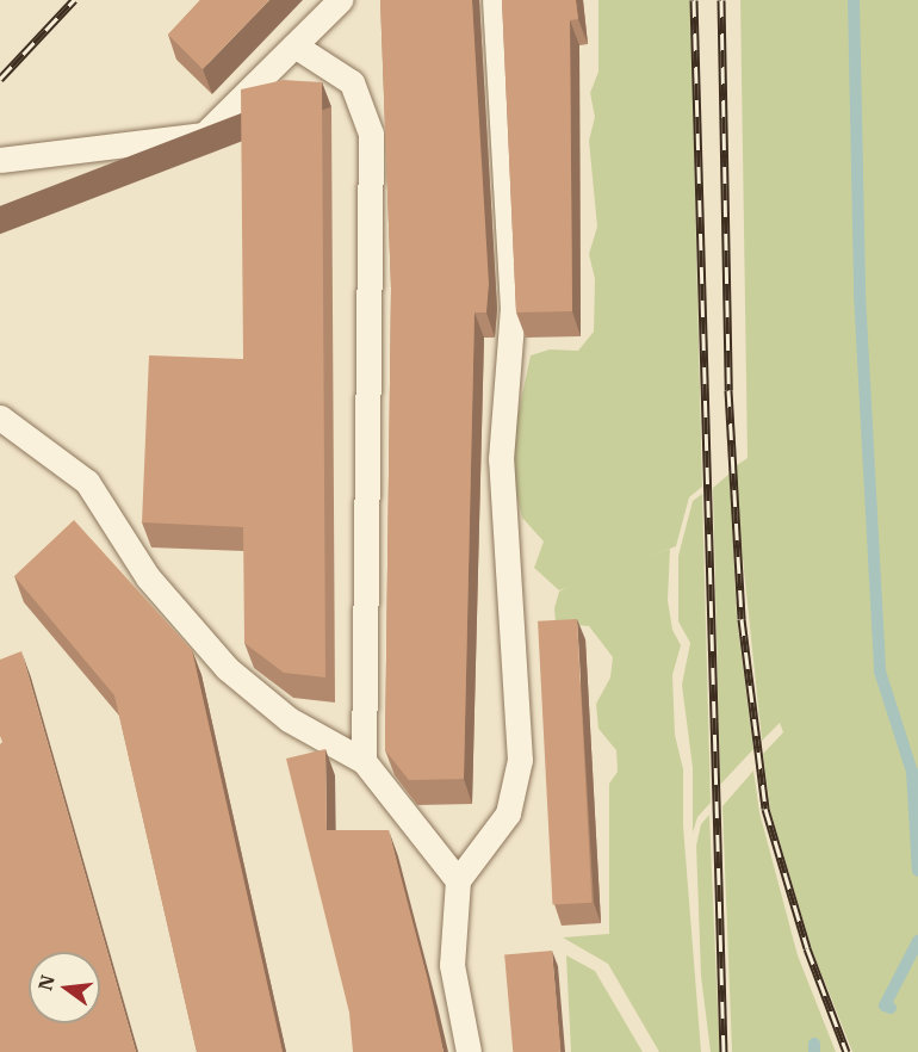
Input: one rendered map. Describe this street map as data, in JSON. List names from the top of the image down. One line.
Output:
{"north":"left"}
